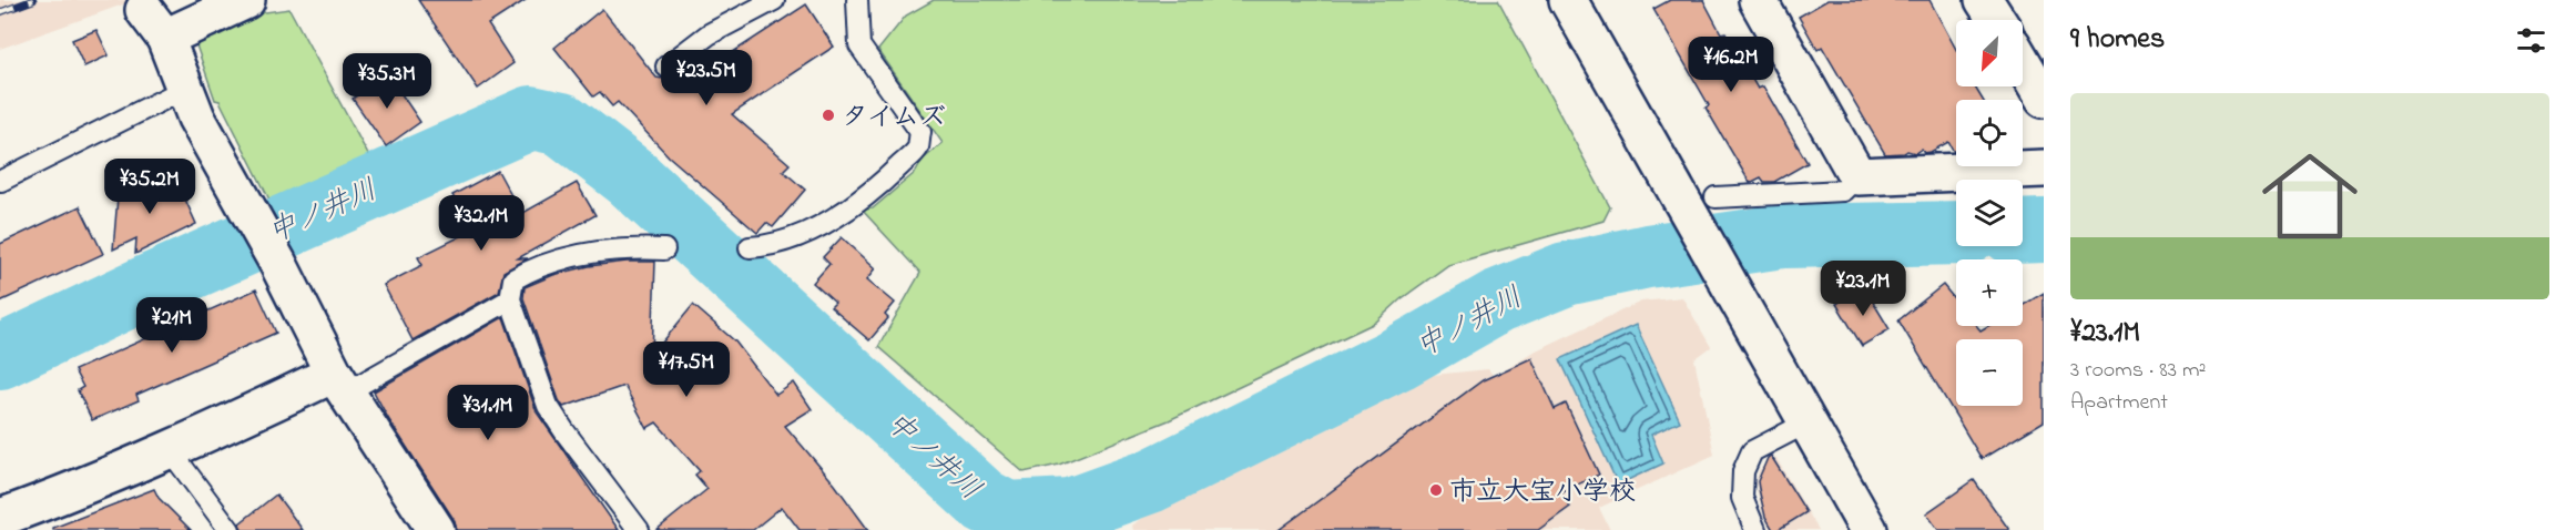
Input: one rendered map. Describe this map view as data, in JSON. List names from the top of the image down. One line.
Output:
{"water":["中ノ井川"],"places":["タイムズ","市立大宝小学校"],"north":"bottom left","page":{"heading":"9 homes","map_buttons":["+","−"],"price":["¥16.2M","¥23.5M","¥35.3M","¥35.2M","¥32.1M","¥23.1M","¥21M","¥17.5M","¥31.1M"],"list":[{"name":"¥23.1M","note":"3 rooms · 83 m² · Apartment"}]}}
